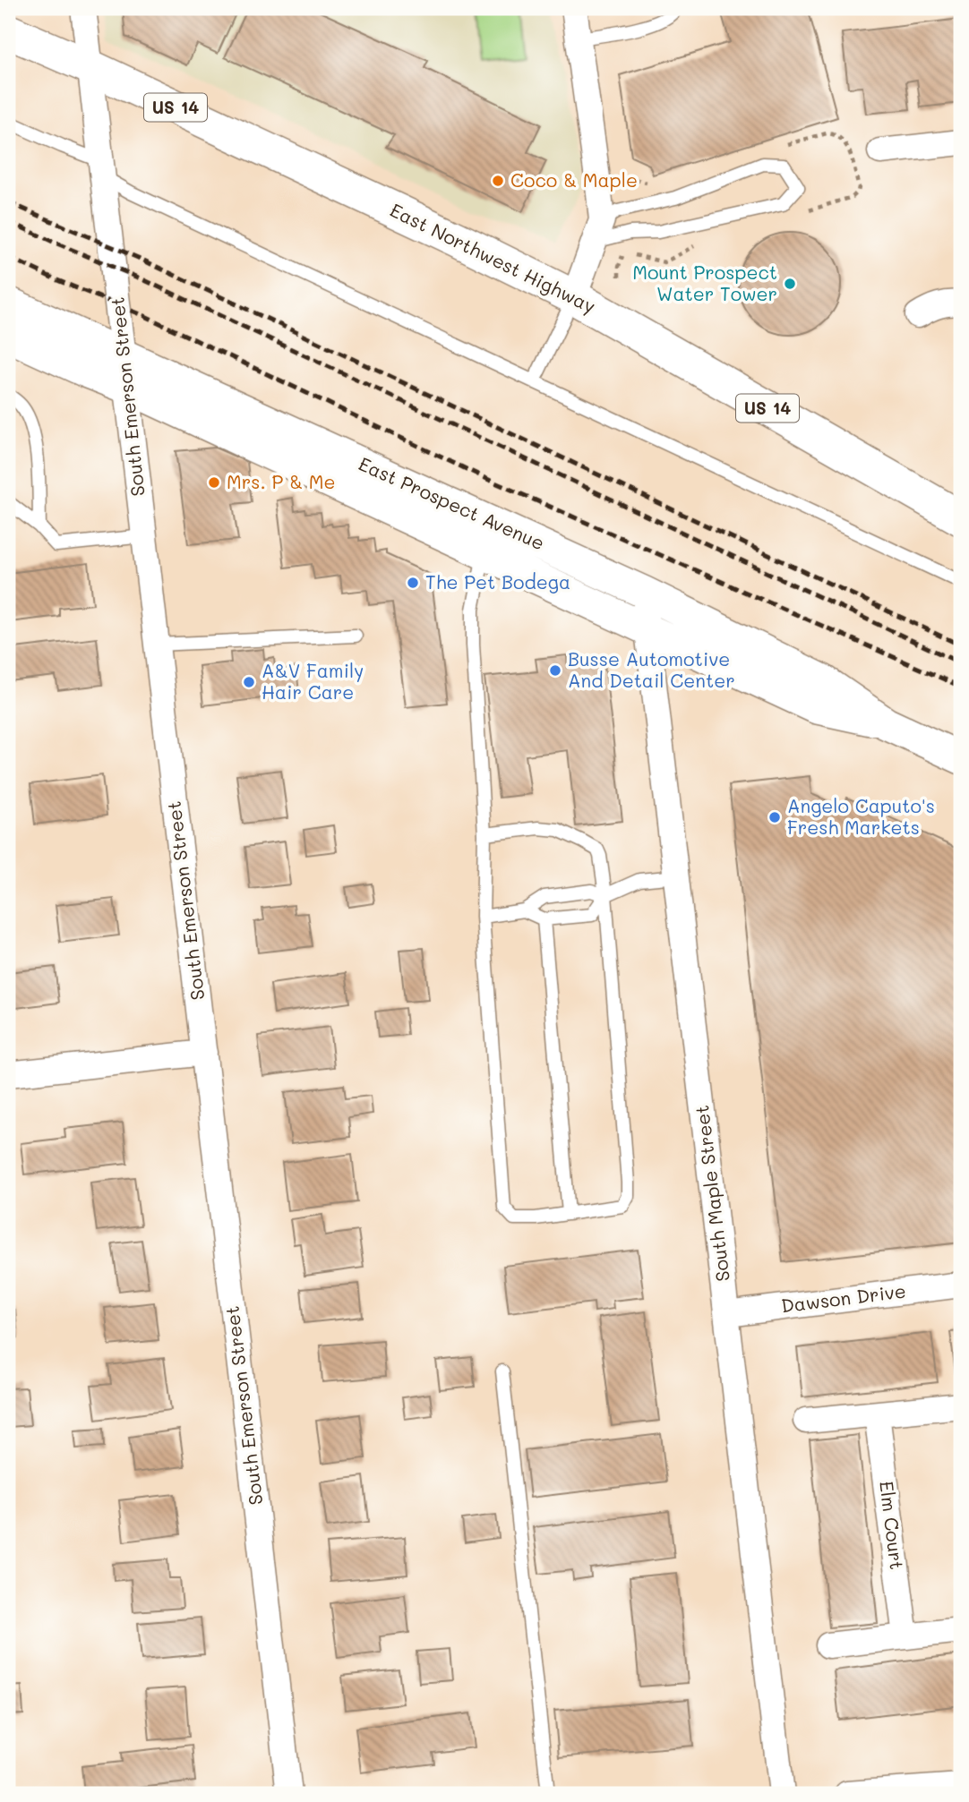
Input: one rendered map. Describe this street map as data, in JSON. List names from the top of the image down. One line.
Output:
{"streets":{"main road":["US 14","East Northwest Highway"],"street":["South Emerson Street","East Prospect Avenue","South Maple Street","Dawson Drive","Elm Court"]},"crossings":[["East Northwest Highway","South Emerson Street"],["South Emerson Street","East Prospect Avenue"],["East Prospect Avenue","South Maple Street"],["South Maple Street","Dawson Drive"]],"places":["Coco & Maple","Mount Prospect Water Tower","Mrs. P & Me","The Pet Bodega","Busse Automotive And Detail Center","A&V Family Hair Care","Angelo Caputo's Fresh Markets"]}
